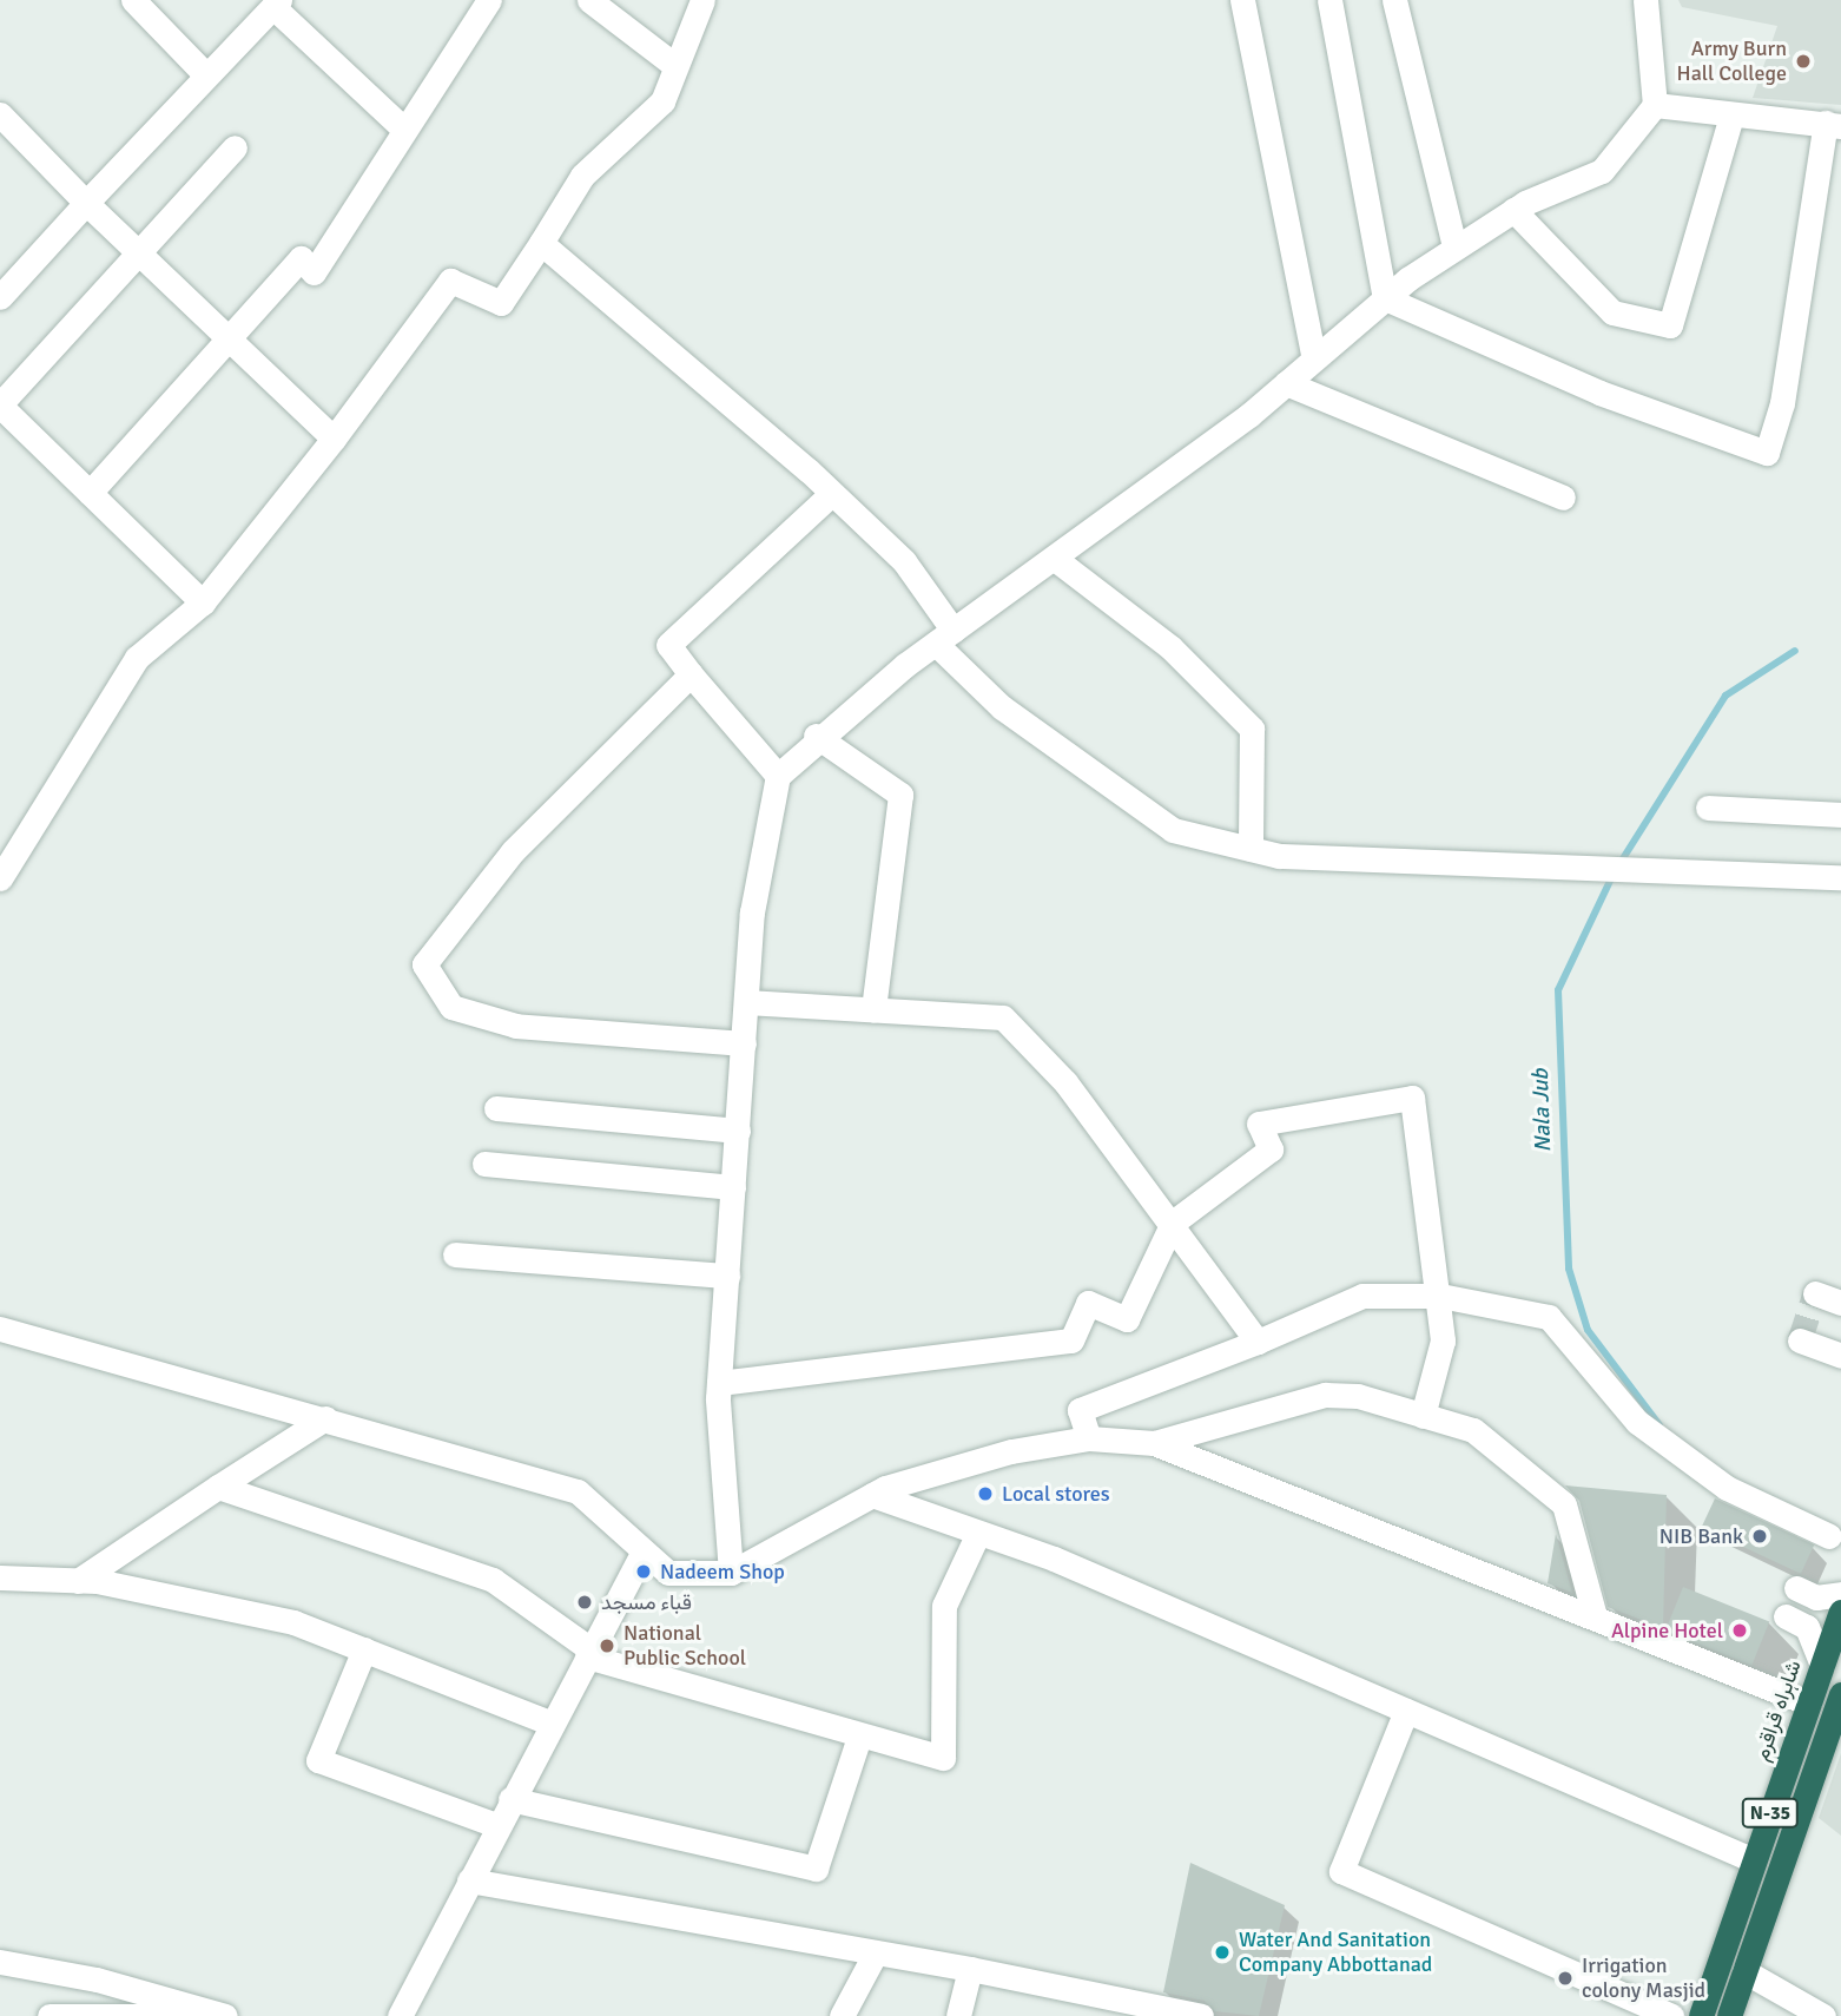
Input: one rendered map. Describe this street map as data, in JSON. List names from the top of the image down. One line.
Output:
{"streets":{"highway":["شاہراہ قراقرم","N-35"]},"water":["Nala Jub"],"places":["Army Burn Hall College","Local stores","NIB Bank","Nadeem Shop","قباء مسجد","Alpine Hotel","National Public School","Water And Sanitation Company Abbottanad","Irrigation colony Masjid"]}
